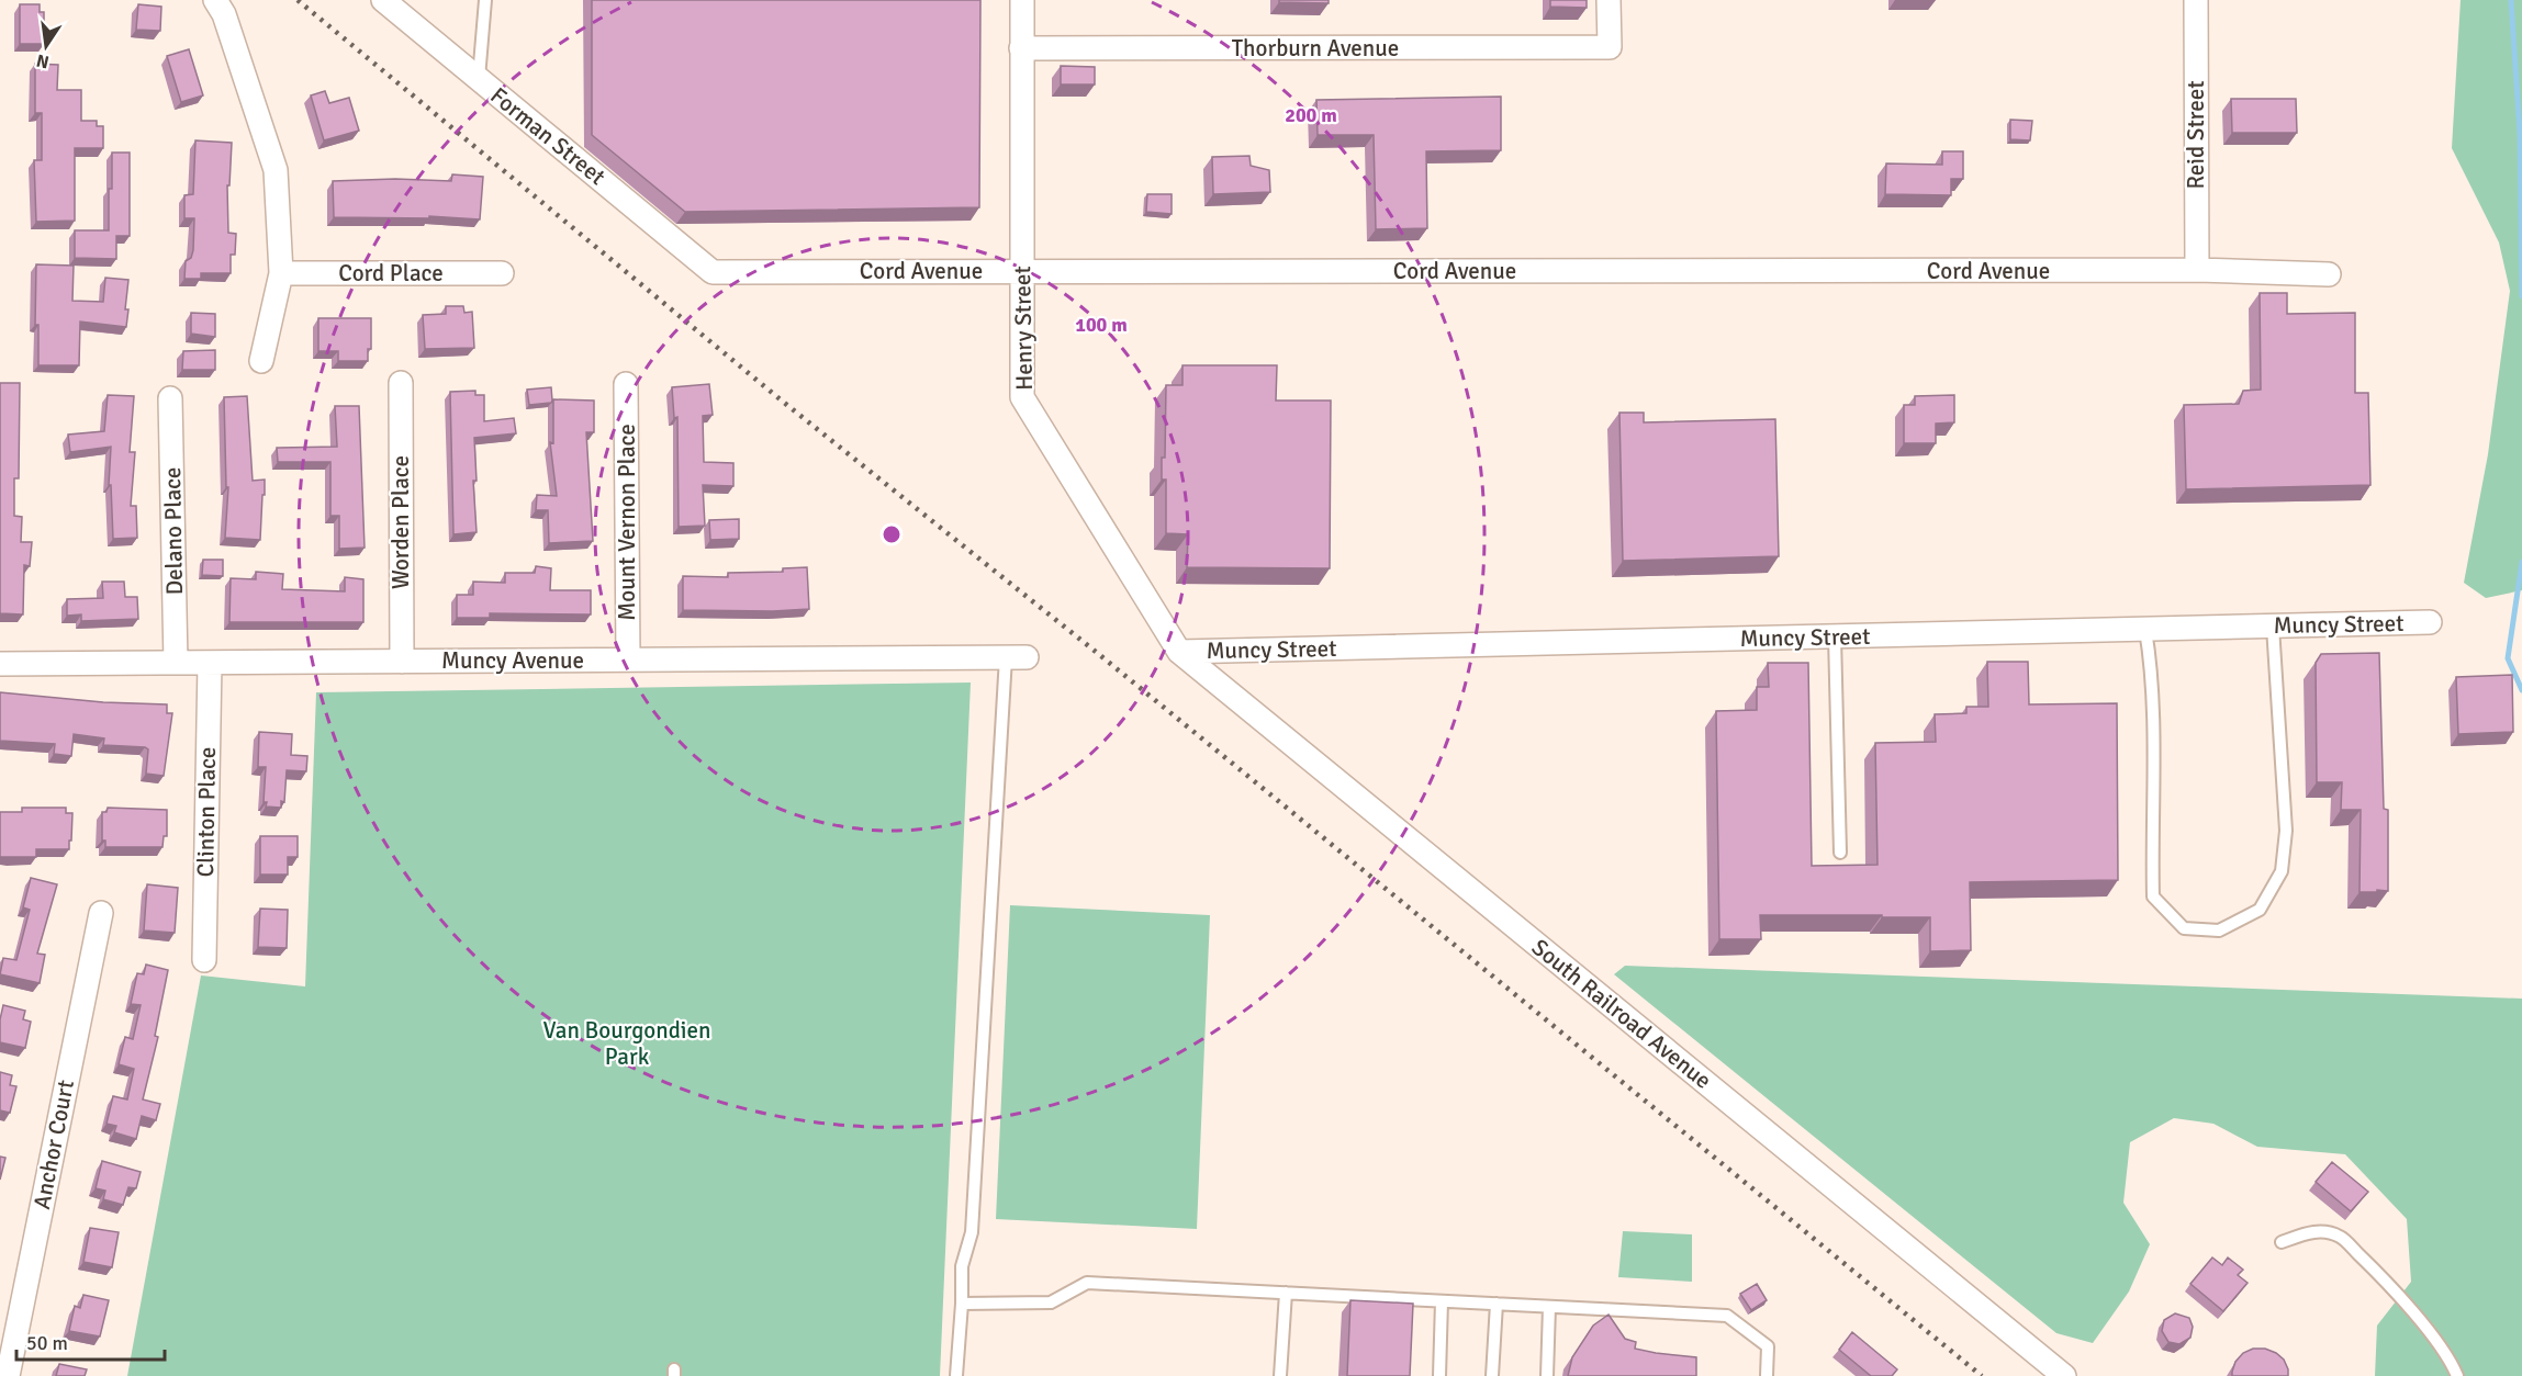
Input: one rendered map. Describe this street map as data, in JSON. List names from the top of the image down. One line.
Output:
{"streets":{"street":["Thorburn Avenue","Reid Street","Forman Street","Cord Avenue","Cord Place","Henry Street","Worden Place","Mount Vernon Place","Delano Place","Muncy Street","Muncy Avenue","Clinton Place","South Railroad Avenue","Anchor Court"]},"crossings":[["Thorburn Avenue","Henry Street"],["Reid Street","Cord Avenue"],["Forman Street","Cord Avenue"],["Cord Avenue","Henry Street"],["Henry Street","Muncy Street"],["Henry Street","South Railroad Avenue"],["Worden Place","Muncy Avenue"],["Mount Vernon Place","Muncy Avenue"],["Delano Place","Muncy Avenue"],["Muncy Street","South Railroad Avenue"],["Muncy Avenue","Clinton Place"]],"parks":["Van Bourgondien Park"],"scale_bar":"50 m","north":"bottom","rings":["200 m","100 m"]}
